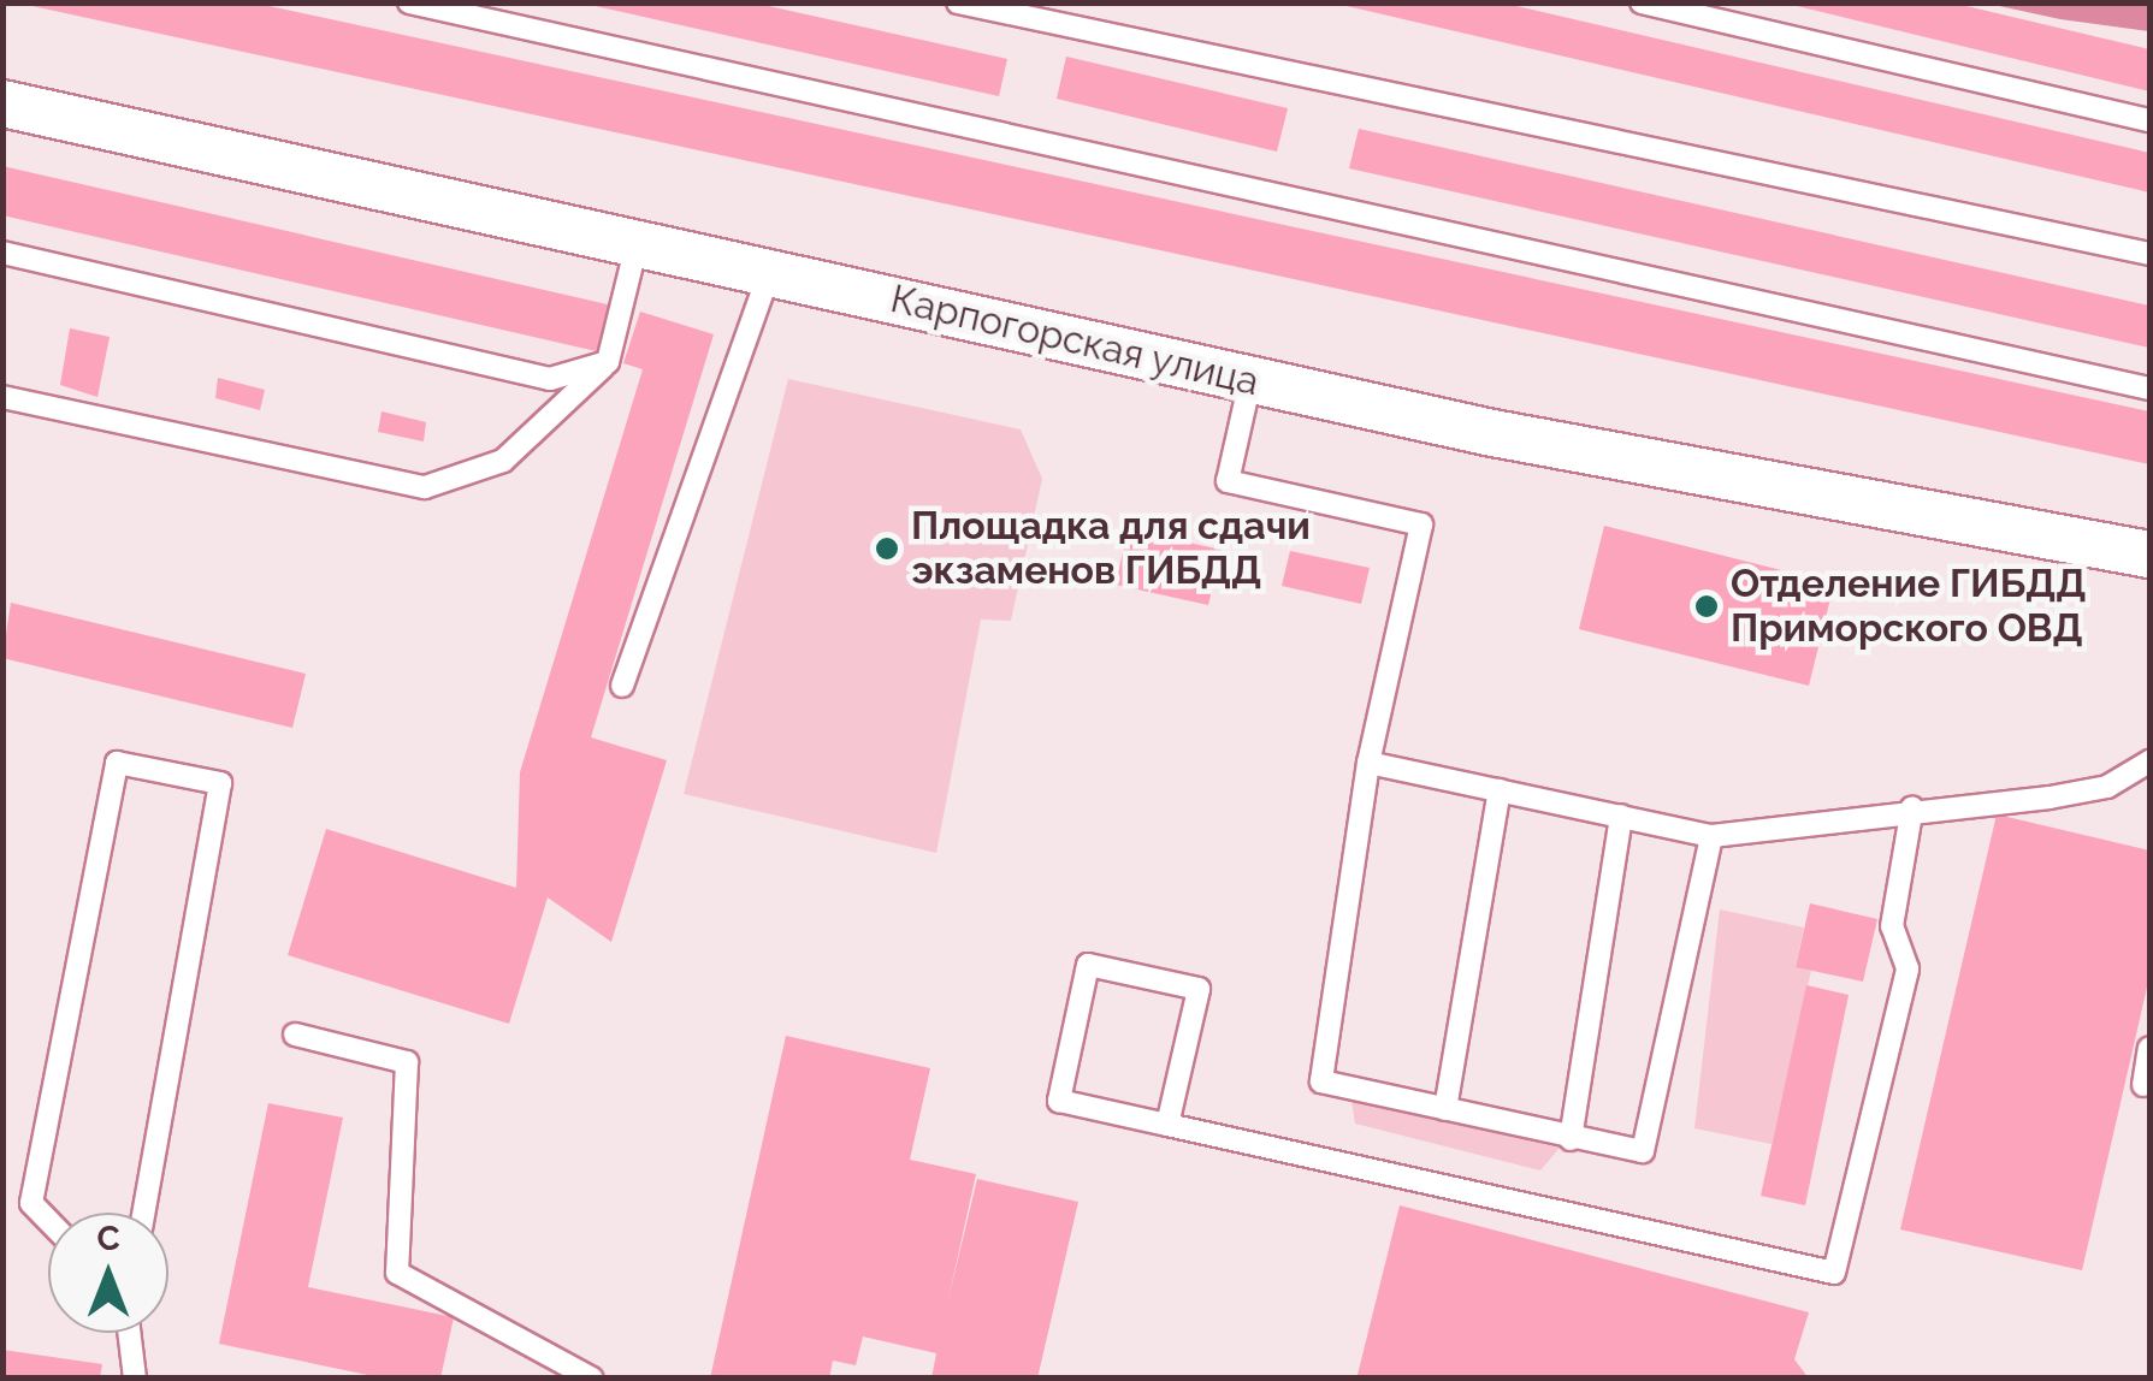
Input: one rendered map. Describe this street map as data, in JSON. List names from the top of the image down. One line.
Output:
{"streets":{"street":["Карпогорская улица"]},"places":["Площадка для сдачи экзаменов ГИБДД","Отделение ГИБДД Приморского ОВД"],"north":"top"}
